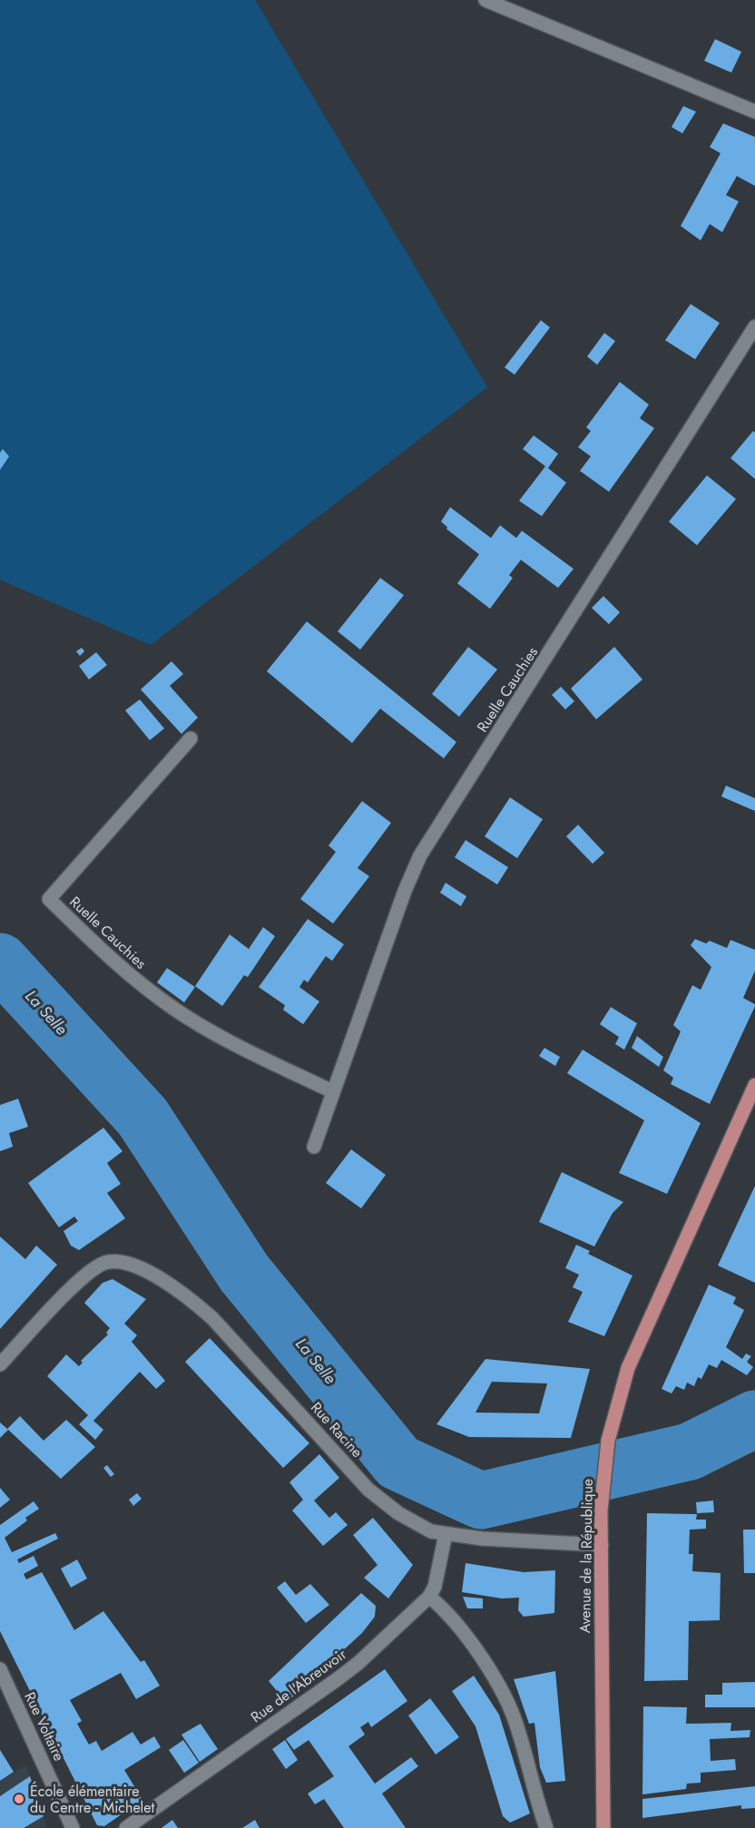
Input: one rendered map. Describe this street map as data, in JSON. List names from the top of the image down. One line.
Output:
{"streets":{"main road":["Avenue de la République"],"street":["Ruelle Cauchies","Rue Racine","Rue de l'Abreuvoir","Rue Voltaire"]},"crossings":[["Rue Racine","Avenue de la République"],["Rue Racine","Rue de l'Abreuvoir"]],"water":["La Selle"],"places":["École élémentaire du Centre - Michelet"]}
